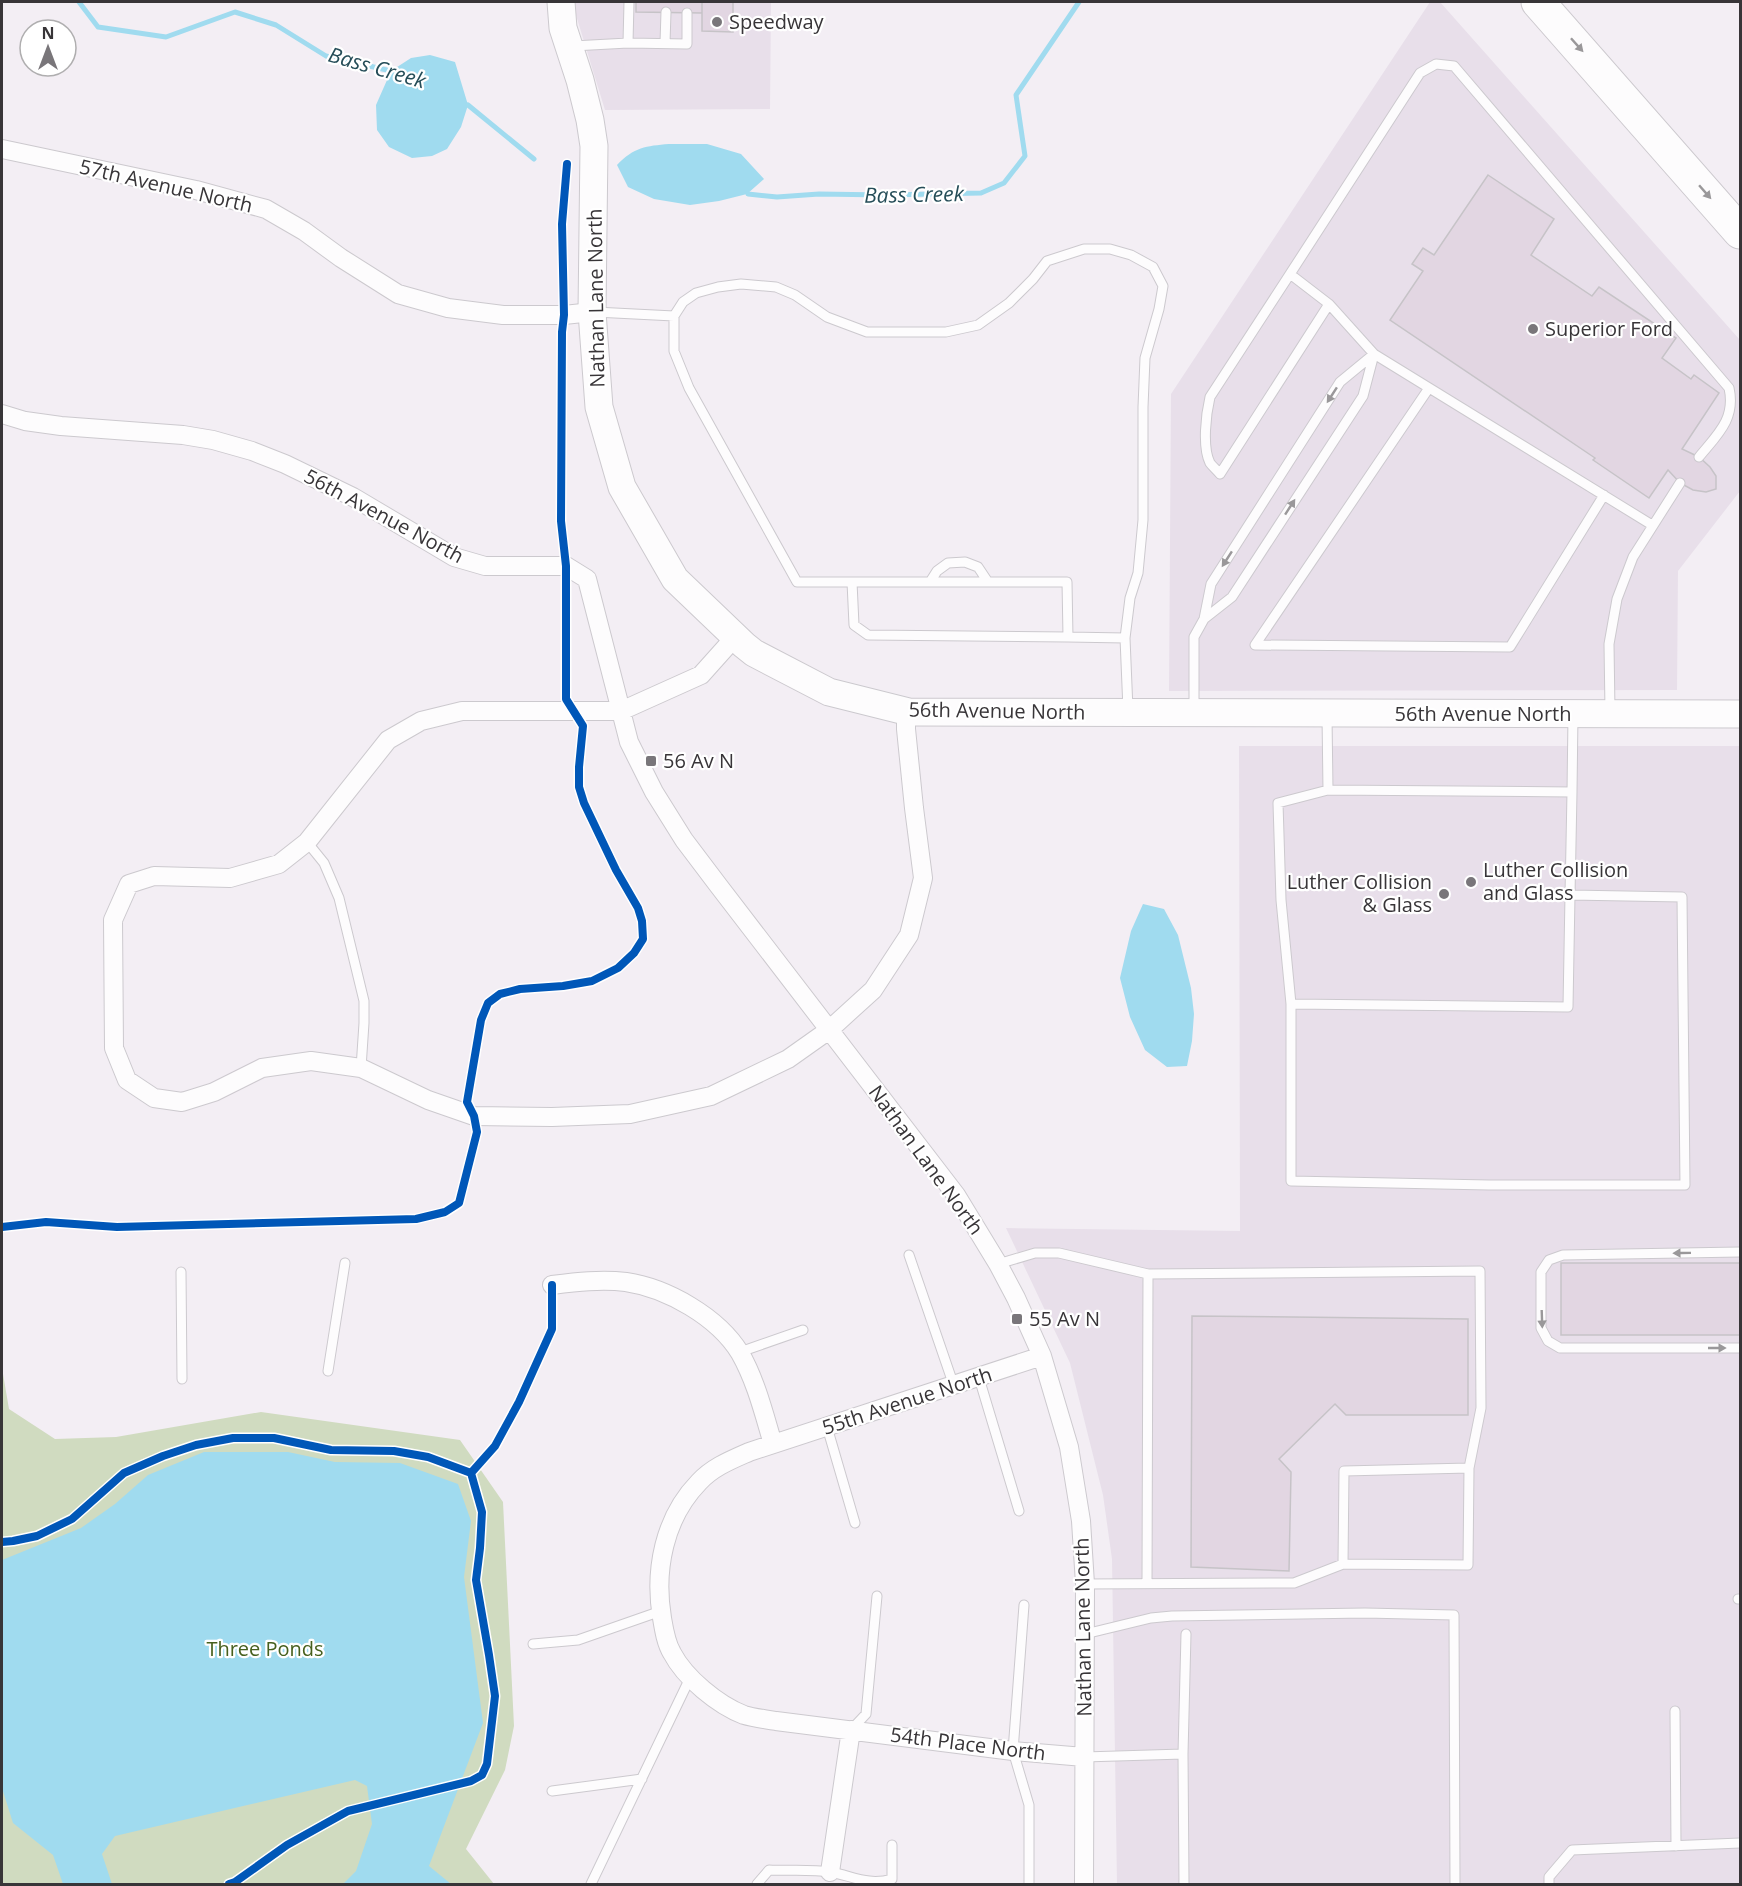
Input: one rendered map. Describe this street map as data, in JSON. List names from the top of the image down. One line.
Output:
{"streets":{"street":["57th Avenue North","Nathan Lane North","56th Avenue North","55th Avenue North","54th Place North"]},"crossings":[["57th Avenue North","Nathan Lane North"],["Nathan Lane North","56th Avenue North"],["Nathan Lane North","55th Avenue North"],["Nathan Lane North","54th Place North"],["55th Avenue North","54th Place North"]],"water":["Bass Creek"],"parks":["Three Ponds"],"places":{"other":["Speedway","Superior Ford","Luther Collision and Glass","Luther Collision & Glass"],"transit":["56 Av N","55 Av N"]},"north":"top"}
